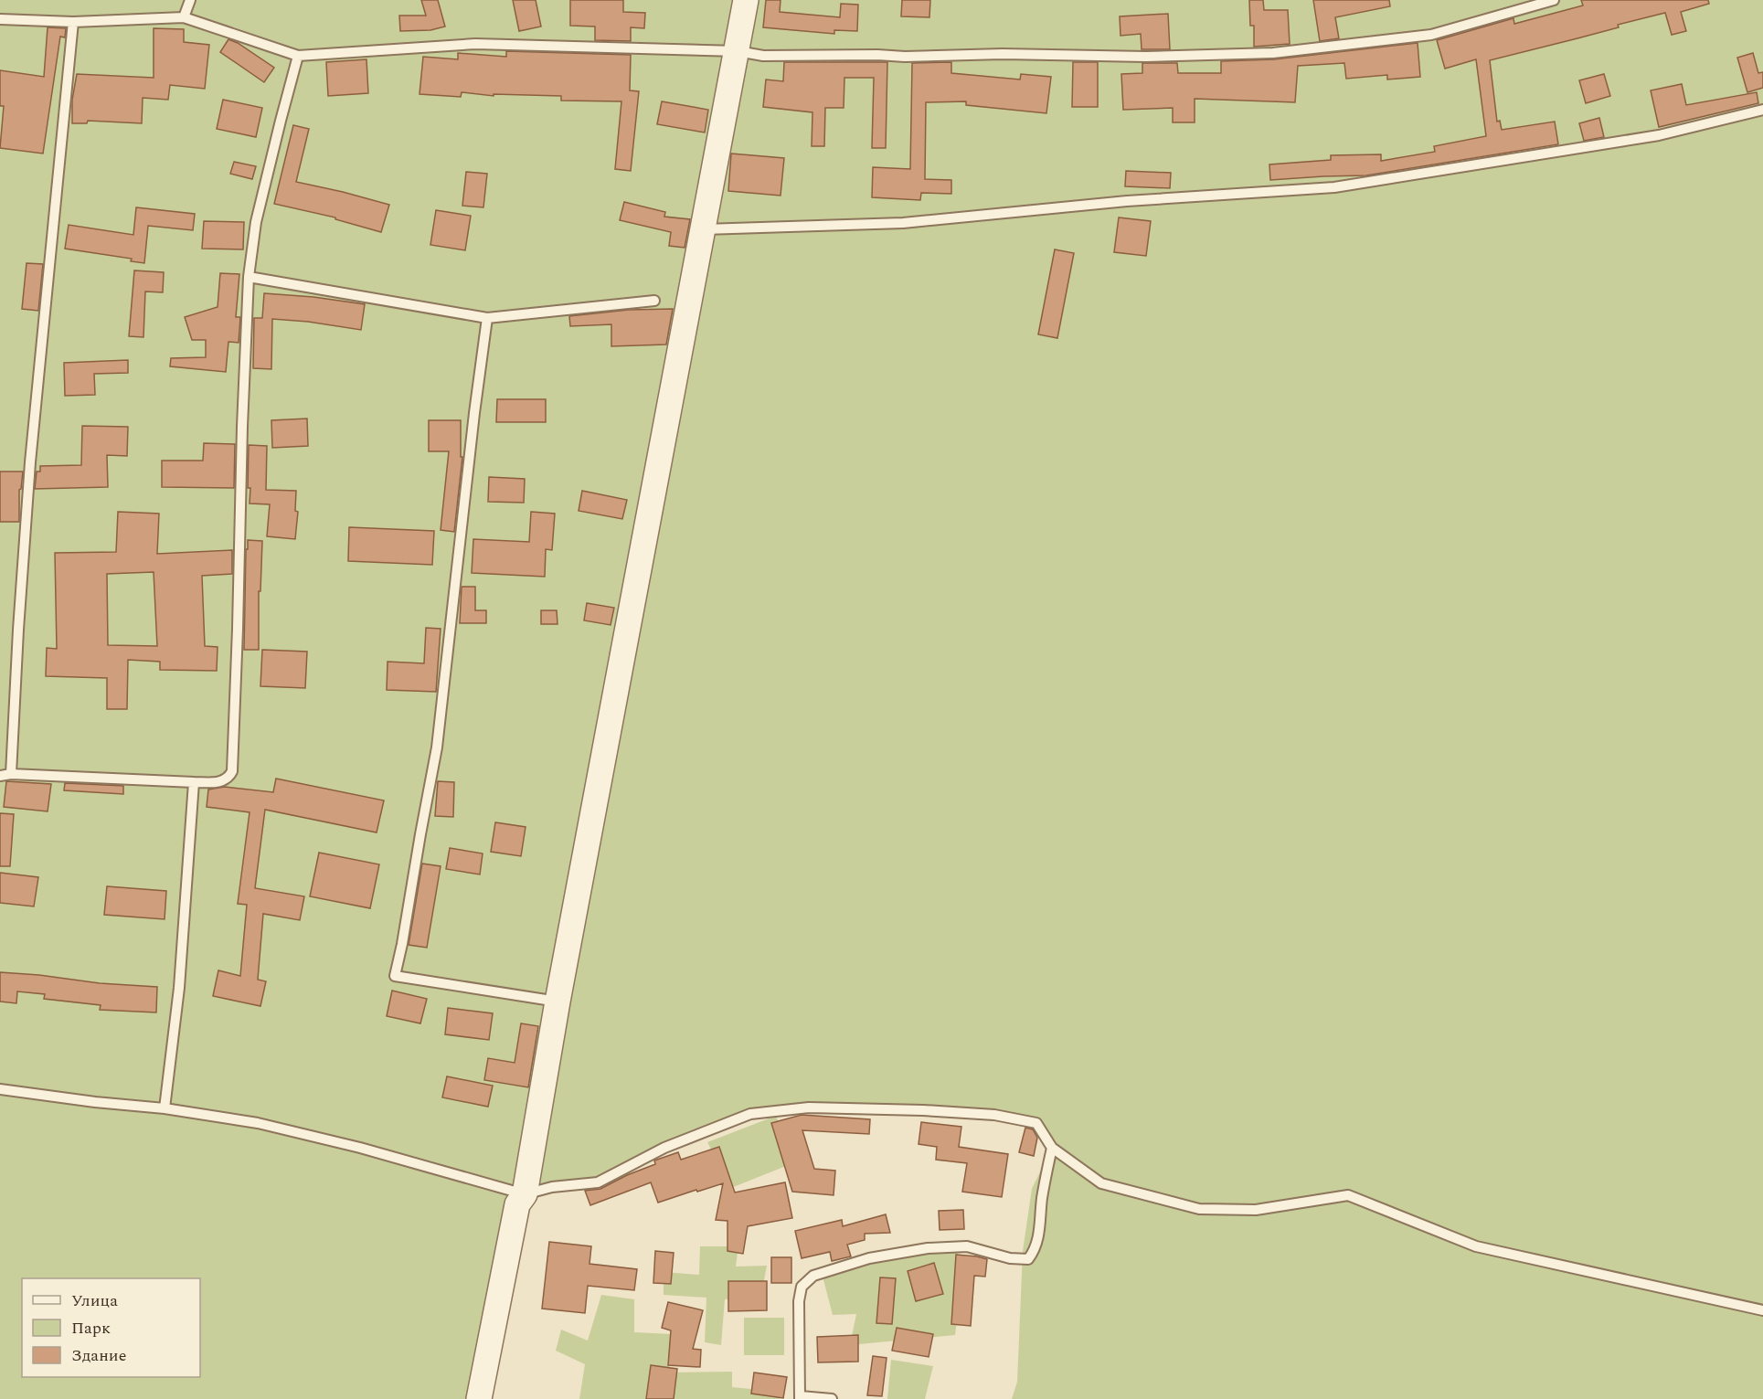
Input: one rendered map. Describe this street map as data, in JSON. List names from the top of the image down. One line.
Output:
{"legend":["Улица","Парк","Здание"]}
